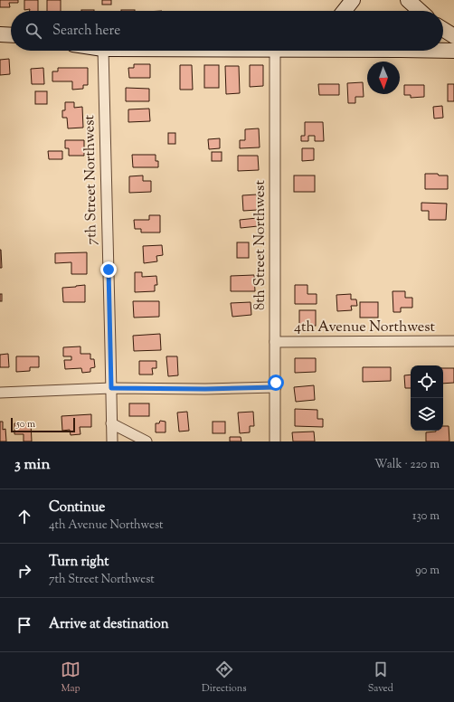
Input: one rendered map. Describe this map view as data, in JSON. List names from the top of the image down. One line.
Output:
{"streets":{"street":["7th Street Northwest","8th Street Northwest","4th Avenue Northwest"]},"crossings":[["8th Street Northwest","4th Avenue Northwest"]],"scale_bar":"50 m","north":"bottom","page":{"search":"Search here","scale":"50 m","heading":["3 min","Walk · 220 m"],"list":[["Continue","4th Avenue Northwest","130 m"],["Turn right","7th Street Northwest","90 m"],"Arrive at destination"],"nav":["Map","Directions","Saved"]}}
